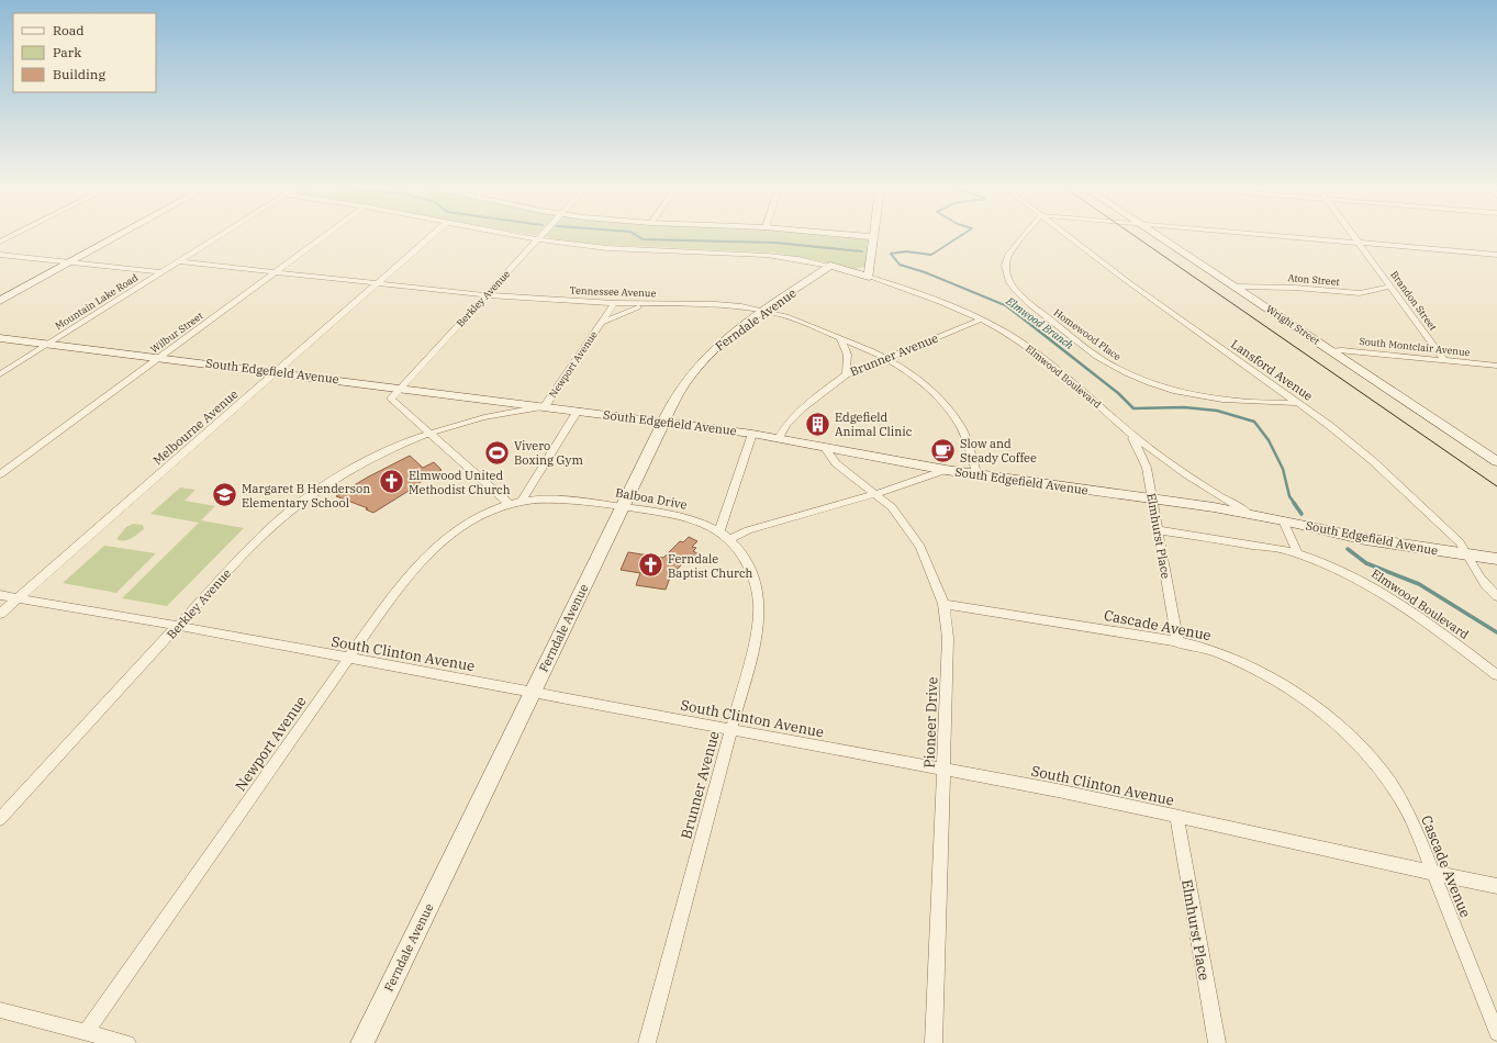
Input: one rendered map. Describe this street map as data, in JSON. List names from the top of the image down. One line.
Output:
{"streets":{"street":["Aton Street","Tennessee Avenue","Berkley Avenue","Brandon Street","Mountain Lake Road","Ferndale Avenue","Wright Street","Wilbur Street","Homewood Place","South Montclair Avenue","Brunner Avenue","Newport Avenue","Lansford Avenue","South Edgefield Avenue","Elmwood Boulevard","Melbourne Avenue","Balboa Drive","Elmhurst Place","Cascade Avenue","South Clinton Avenue","Pioneer Drive"]},"crossings":[["Aton Street","Brandon Street"],["Aton Street","Wright Street"],["Tennessee Avenue","Berkley Avenue"],["Tennessee Avenue","Mountain Lake Road"],["Tennessee Avenue","Ferndale Avenue"],["Tennessee Avenue","Wilbur Street"],["Tennessee Avenue","Brunner Avenue"],["Tennessee Avenue","Newport Avenue"],["Tennessee Avenue","South Edgefield Avenue"],["Tennessee Avenue","Melbourne Avenue"],["Berkley Avenue","South Edgefield Avenue"],["Berkley Avenue","South Clinton Avenue"],["Brandon Street","South Montclair Avenue"],["Mountain Lake Road","South Edgefield Avenue"],["Ferndale Avenue","South Edgefield Avenue"],["Ferndale Avenue","Balboa Drive"],["Ferndale Avenue","South Clinton Avenue"],["Wright Street","South Montclair Avenue"],["Wilbur Street","South Edgefield Avenue"],["Homewood Place","Lansford Avenue"],["Brunner Avenue","South Edgefield Avenue"],["Brunner Avenue","Elmwood Boulevard"],["Brunner Avenue","Balboa Drive"],["Brunner Avenue","South Clinton Avenue"],["Newport Avenue","South Edgefield Avenue"],["Newport Avenue","Balboa Drive"],["Newport Avenue","South Clinton Avenue"],["Lansford Avenue","South Edgefield Avenue"],["South Edgefield Avenue","Elmwood Boulevard"],["South Edgefield Avenue","Melbourne Avenue"],["South Edgefield Avenue","Elmhurst Place"],["South Edgefield Avenue","Pioneer Drive"],["Elmwood Boulevard","Elmhurst Place"],["Melbourne Avenue","South Clinton Avenue"],["Elmhurst Place","Cascade Avenue"],["Elmhurst Place","South Clinton Avenue"],["Cascade Avenue","South Clinton Avenue"],["Cascade Avenue","Pioneer Drive"],["South Clinton Avenue","Pioneer Drive"]],"water":["Elmwood Branch"],"places":{"building":["Edgefield Animal Clinic"],"cafe":["Slow and Steady Coffee"],"sports":["Vivero Boxing Gym"],"church":["Elmwood United Methodist Church","Ferndale Baptist Church"],"school or university":["Margaret B Henderson Elementary School"]},"legend":["Road","Park","Building"]}
